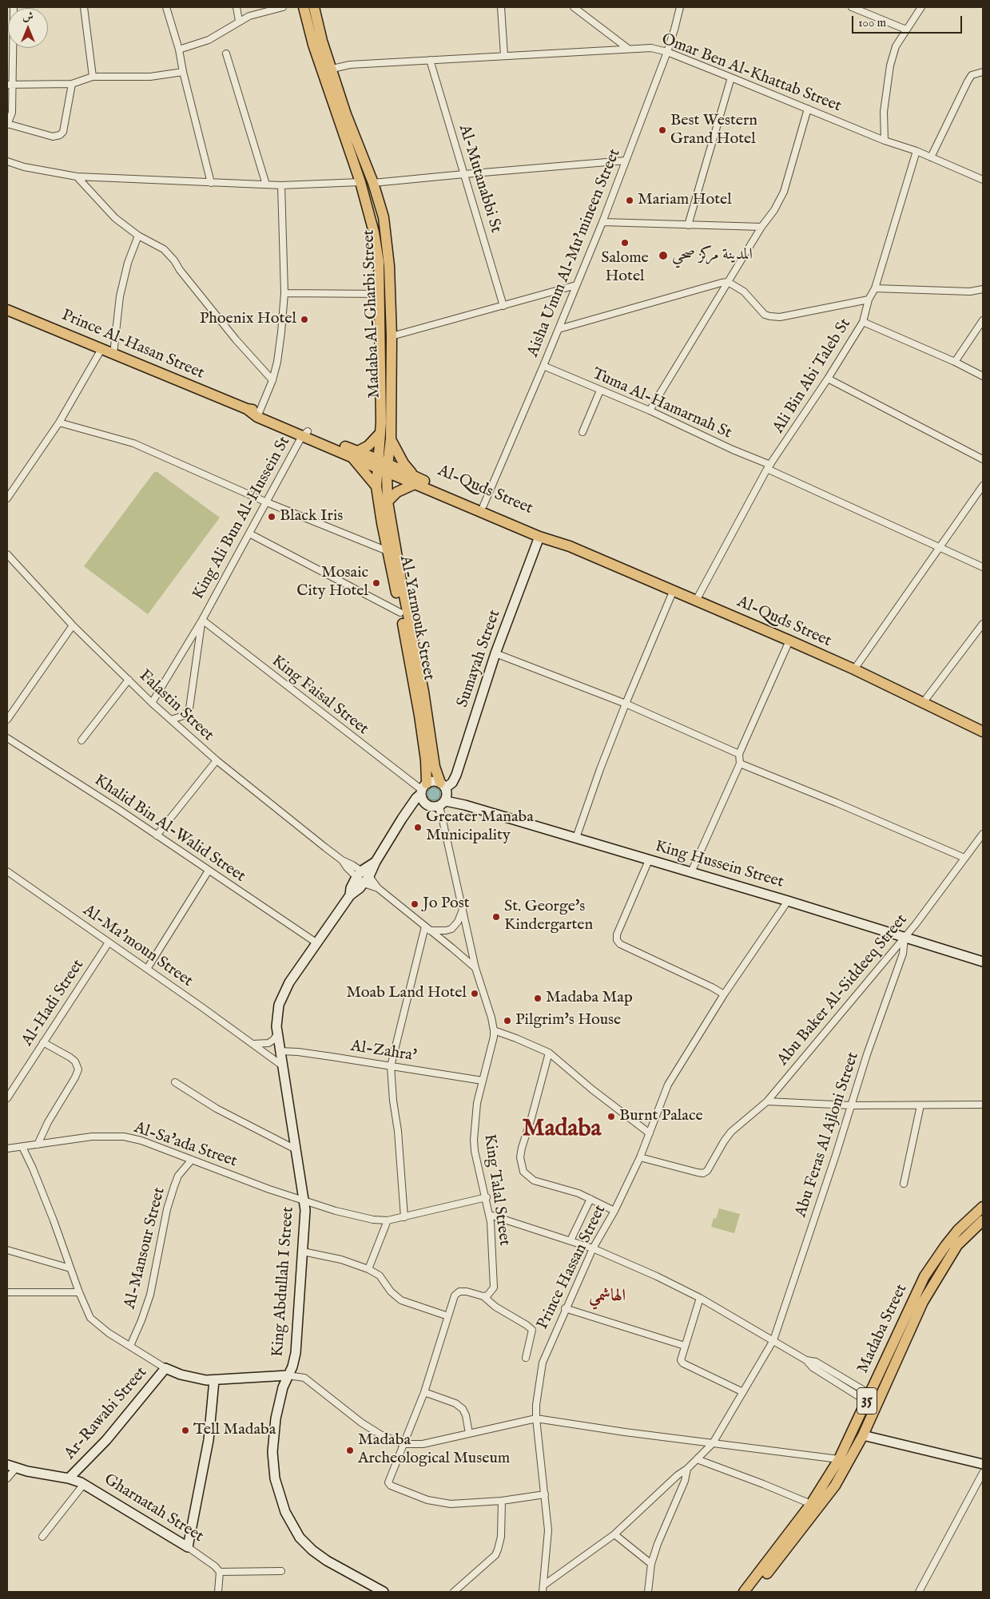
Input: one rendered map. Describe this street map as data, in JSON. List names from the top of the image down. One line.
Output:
{"streets":{"main road":["Madaba Al-Gharbi Street","Prince Al-Hasan Street","Al-Quds Street","Al-Yarmouk Street","Sumayah Street","King Hussein Street","King Abdullah I Street","Madaba Street","35","Ar-Rawabi Street","Gharnatah Street"],"street":["Omar Ben Al-Khattab Street","Al-Mutanabbi St","Aisha Umm Al-Mu'mineen Street","Ali Bin Abi Taleb St","Tuma Al-Hamarnah St","King Ali Bun Al-Hussein St","King Faisal Street","Falastin Street","Khalid Bin Al-Walid Street","Al-Ma'moun Street","Abu Baker Al-Siddeeq Street","Al-Hadi Street","Al-Zahra'","Abu Feras Al Ajloni Street","Al-Sa'ada Street","King Talal Street","Al-Mansour Street","Prince Hassan Street"]},"crossings":[["Omar Ben Al-Khattab Street","Al-Mutanabbi St"],["Omar Ben Al-Khattab Street","Aisha Umm Al-Mu'mineen Street"],["Omar Ben Al-Khattab Street","Madaba Al-Gharbi Street"],["Omar Ben Al-Khattab Street","Ali Bin Abi Taleb St"],["Aisha Umm Al-Mu'mineen Street","Tuma Al-Hamarnah St"],["Aisha Umm Al-Mu'mineen Street","Al-Quds Street"],["Madaba Al-Gharbi Street","Prince Al-Hasan Street"],["Madaba Al-Gharbi Street","Al-Quds Street"],["Madaba Al-Gharbi Street","Al-Yarmouk Street"],["Prince Al-Hasan Street","Al-Quds Street"],["Prince Al-Hasan Street","King Ali Bun Al-Hussein St"],["Prince Al-Hasan Street","Al-Yarmouk Street"],["Ali Bin Abi Taleb St","Tuma Al-Hamarnah St"],["Ali Bin Abi Taleb St","Al-Quds Street"],["Al-Quds Street","Al-Yarmouk Street"],["Al-Quds Street","Sumayah Street"],["King Ali Bun Al-Hussein St","King Faisal Street"],["King Ali Bun Al-Hussein St","Falastin Street"],["Al-Yarmouk Street","Sumayah Street"],["Al-Yarmouk Street","King Faisal Street"],["Al-Yarmouk Street","King Hussein Street"],["Al-Yarmouk Street","King Talal Street"],["Sumayah Street","King Faisal Street"],["Sumayah Street","King Hussein Street"],["Sumayah Street","King Talal Street"],["King Faisal Street","King Hussein Street"],["King Faisal Street","King Talal Street"],["Falastin Street","King Talal Street"],["Falastin Street","King Abdullah I Street"],["Khalid Bin Al-Walid Street","King Abdullah I Street"],["King Hussein Street","Abu Baker Al-Siddeeq Street"],["King Hussein Street","Abu Feras Al Ajloni Street"],["King Hussein Street","King Talal Street"],["King Hussein Street","Prince Hassan Street"],["Al-Ma'moun Street","Al-Hadi Street"],["Al-Ma'moun Street","King Abdullah I Street"],["Abu Baker Al-Siddeeq Street","Abu Feras Al Ajloni Street"],["Abu Baker Al-Siddeeq Street","Prince Hassan Street"],["Al-Zahra'","King Talal Street"],["Al-Zahra'","King Abdullah I Street"],["Abu Feras Al Ajloni Street","Prince Hassan Street"],["Al-Sa'ada Street","King Talal Street"],["Al-Sa'ada Street","Al-Mansour Street"],["Al-Sa'ada Street","King Abdullah I Street"],["Ar-Rawabi Street","Gharnatah Street"]],"districts":["Madaba","الهاشمي"],"places":["Best Western Grand Hotel","Mariam Hotel","Salome Hotel","المدينة مركز صحي","Phoenix Hotel","Black Iris","Mosaic City Hotel","Greater Manaba Municipality","Jo Post","St. George's Kindergarten","Moab Land Hotel","Madaba Map","Pilgrim's House","Burnt Palace","Tell Madaba","Madaba Archeological Museum"],"scale_bar":"100 m","north":"top"}
